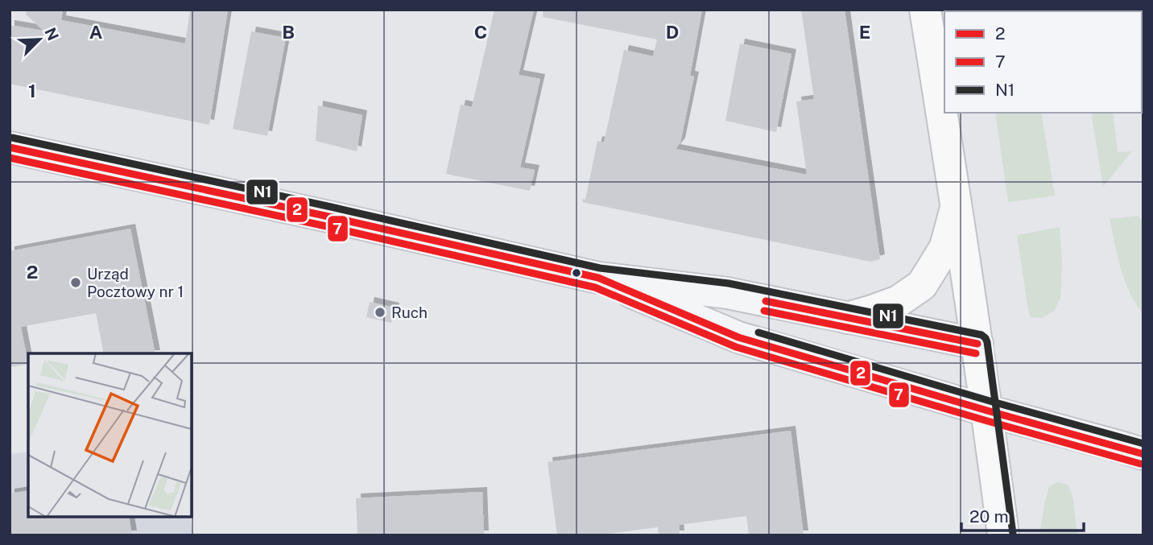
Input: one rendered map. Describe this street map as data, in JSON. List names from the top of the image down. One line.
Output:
{"places":["Urząd Pocztowy nr 1","Ruch"],"lines":["transit line N1","transit line 2","transit line 7"],"legend":["2","7","N1"],"scale_bar":"20 m","north":"top right","grid":{"columns":["A","B","C","D","E"],"rows":["1","2"]}}
